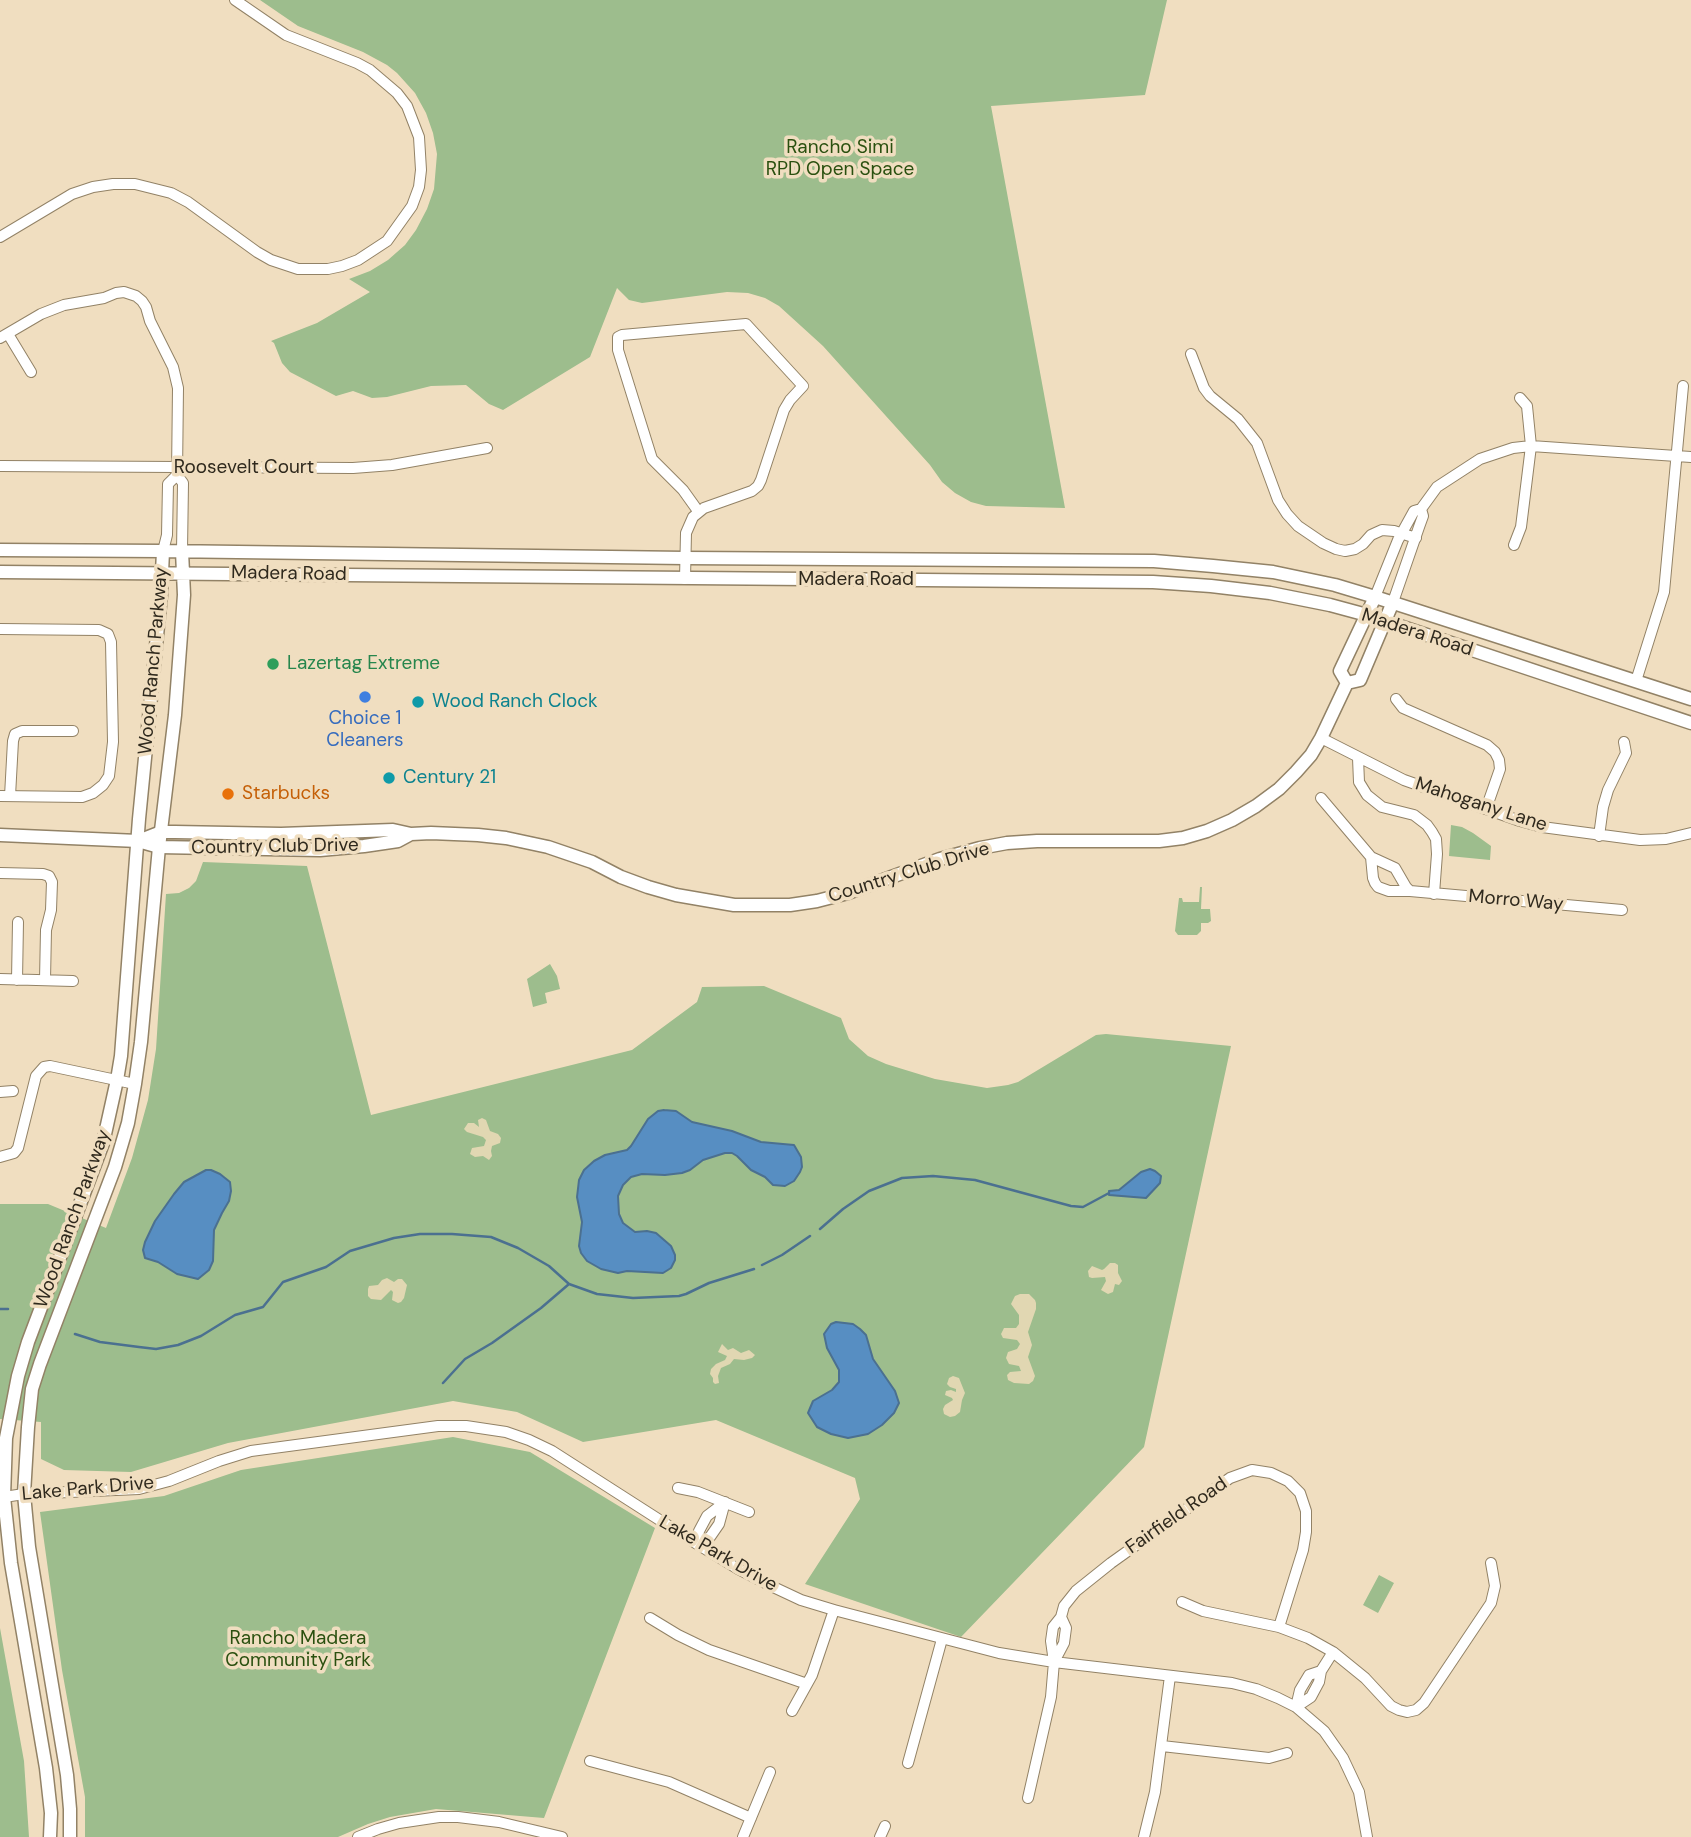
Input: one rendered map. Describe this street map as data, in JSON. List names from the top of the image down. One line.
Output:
{"streets":{"main road":["Madera Road","Wood Ranch Parkway","Country Club Drive"],"street":["Roosevelt Court","Mahogany Lane","Morro Way","Lake Park Drive","Fairfield Road"]},"crossings":[["Roosevelt Court","Wood Ranch Parkway"],["Madera Road","Wood Ranch Parkway"],["Wood Ranch Parkway","Country Club Drive"],["Wood Ranch Parkway","Lake Park Drive"],["Mahogany Lane","Country Club Drive"],["Lake Park Drive","Fairfield Road"]],"parks":["Rancho Simi RPD Open Space","Rancho Madera Community Park"],"places":["Lazertag Extreme","Choice 1 Cleaners","Wood Ranch Clock","Century 21","Starbucks"]}
